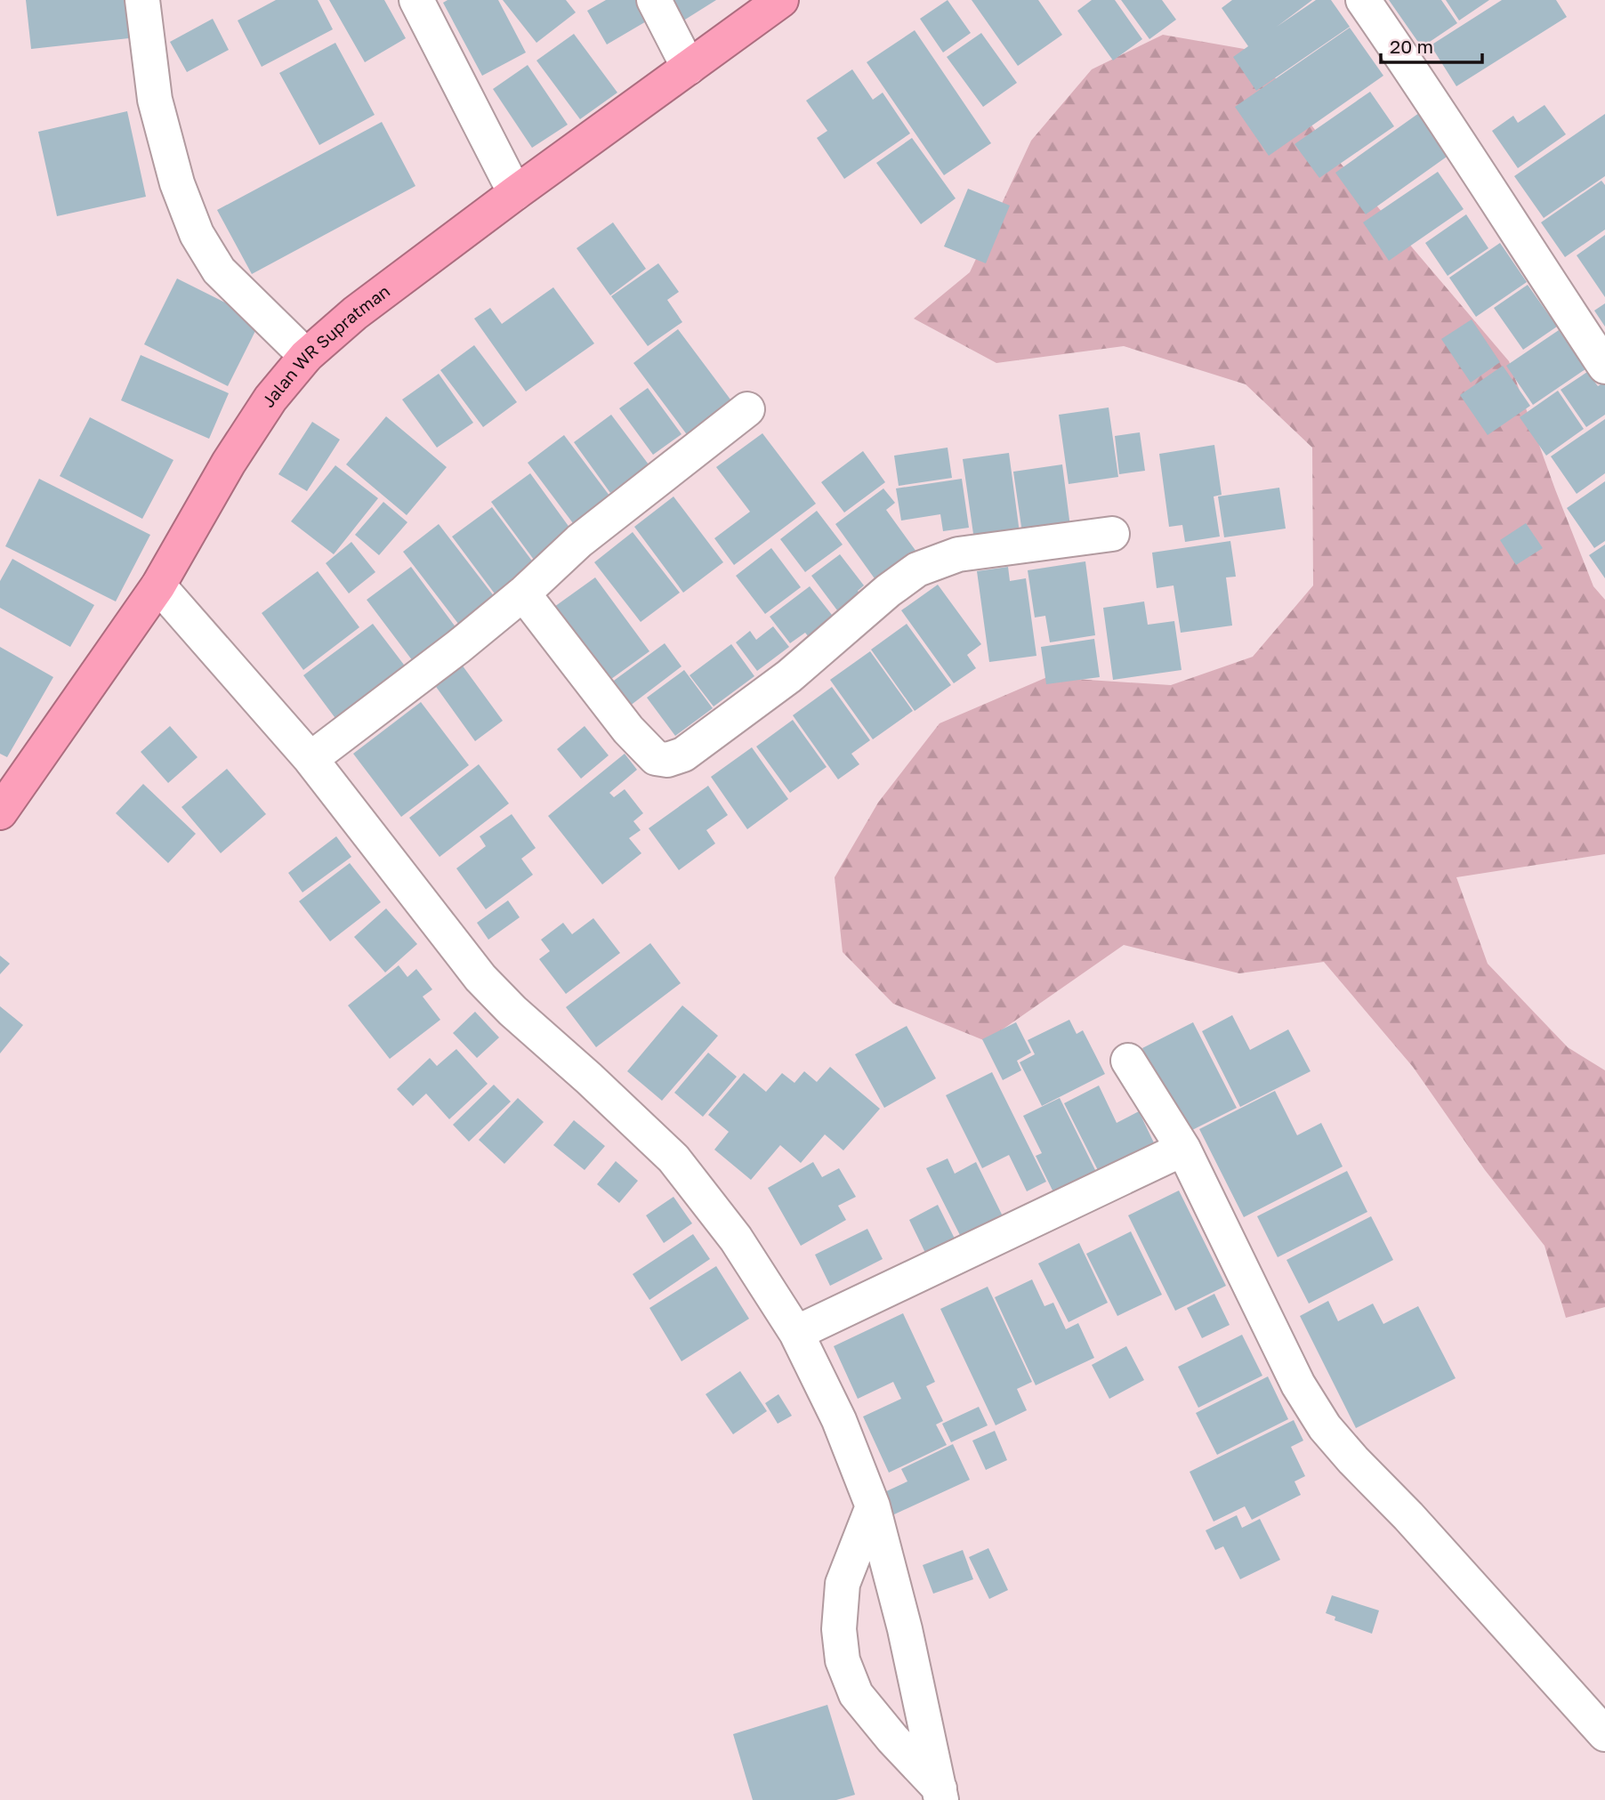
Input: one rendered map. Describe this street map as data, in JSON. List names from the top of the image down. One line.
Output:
{"streets":{"highway":["Jalan WR Supratman"]},"scale_bar":"20 m"}
